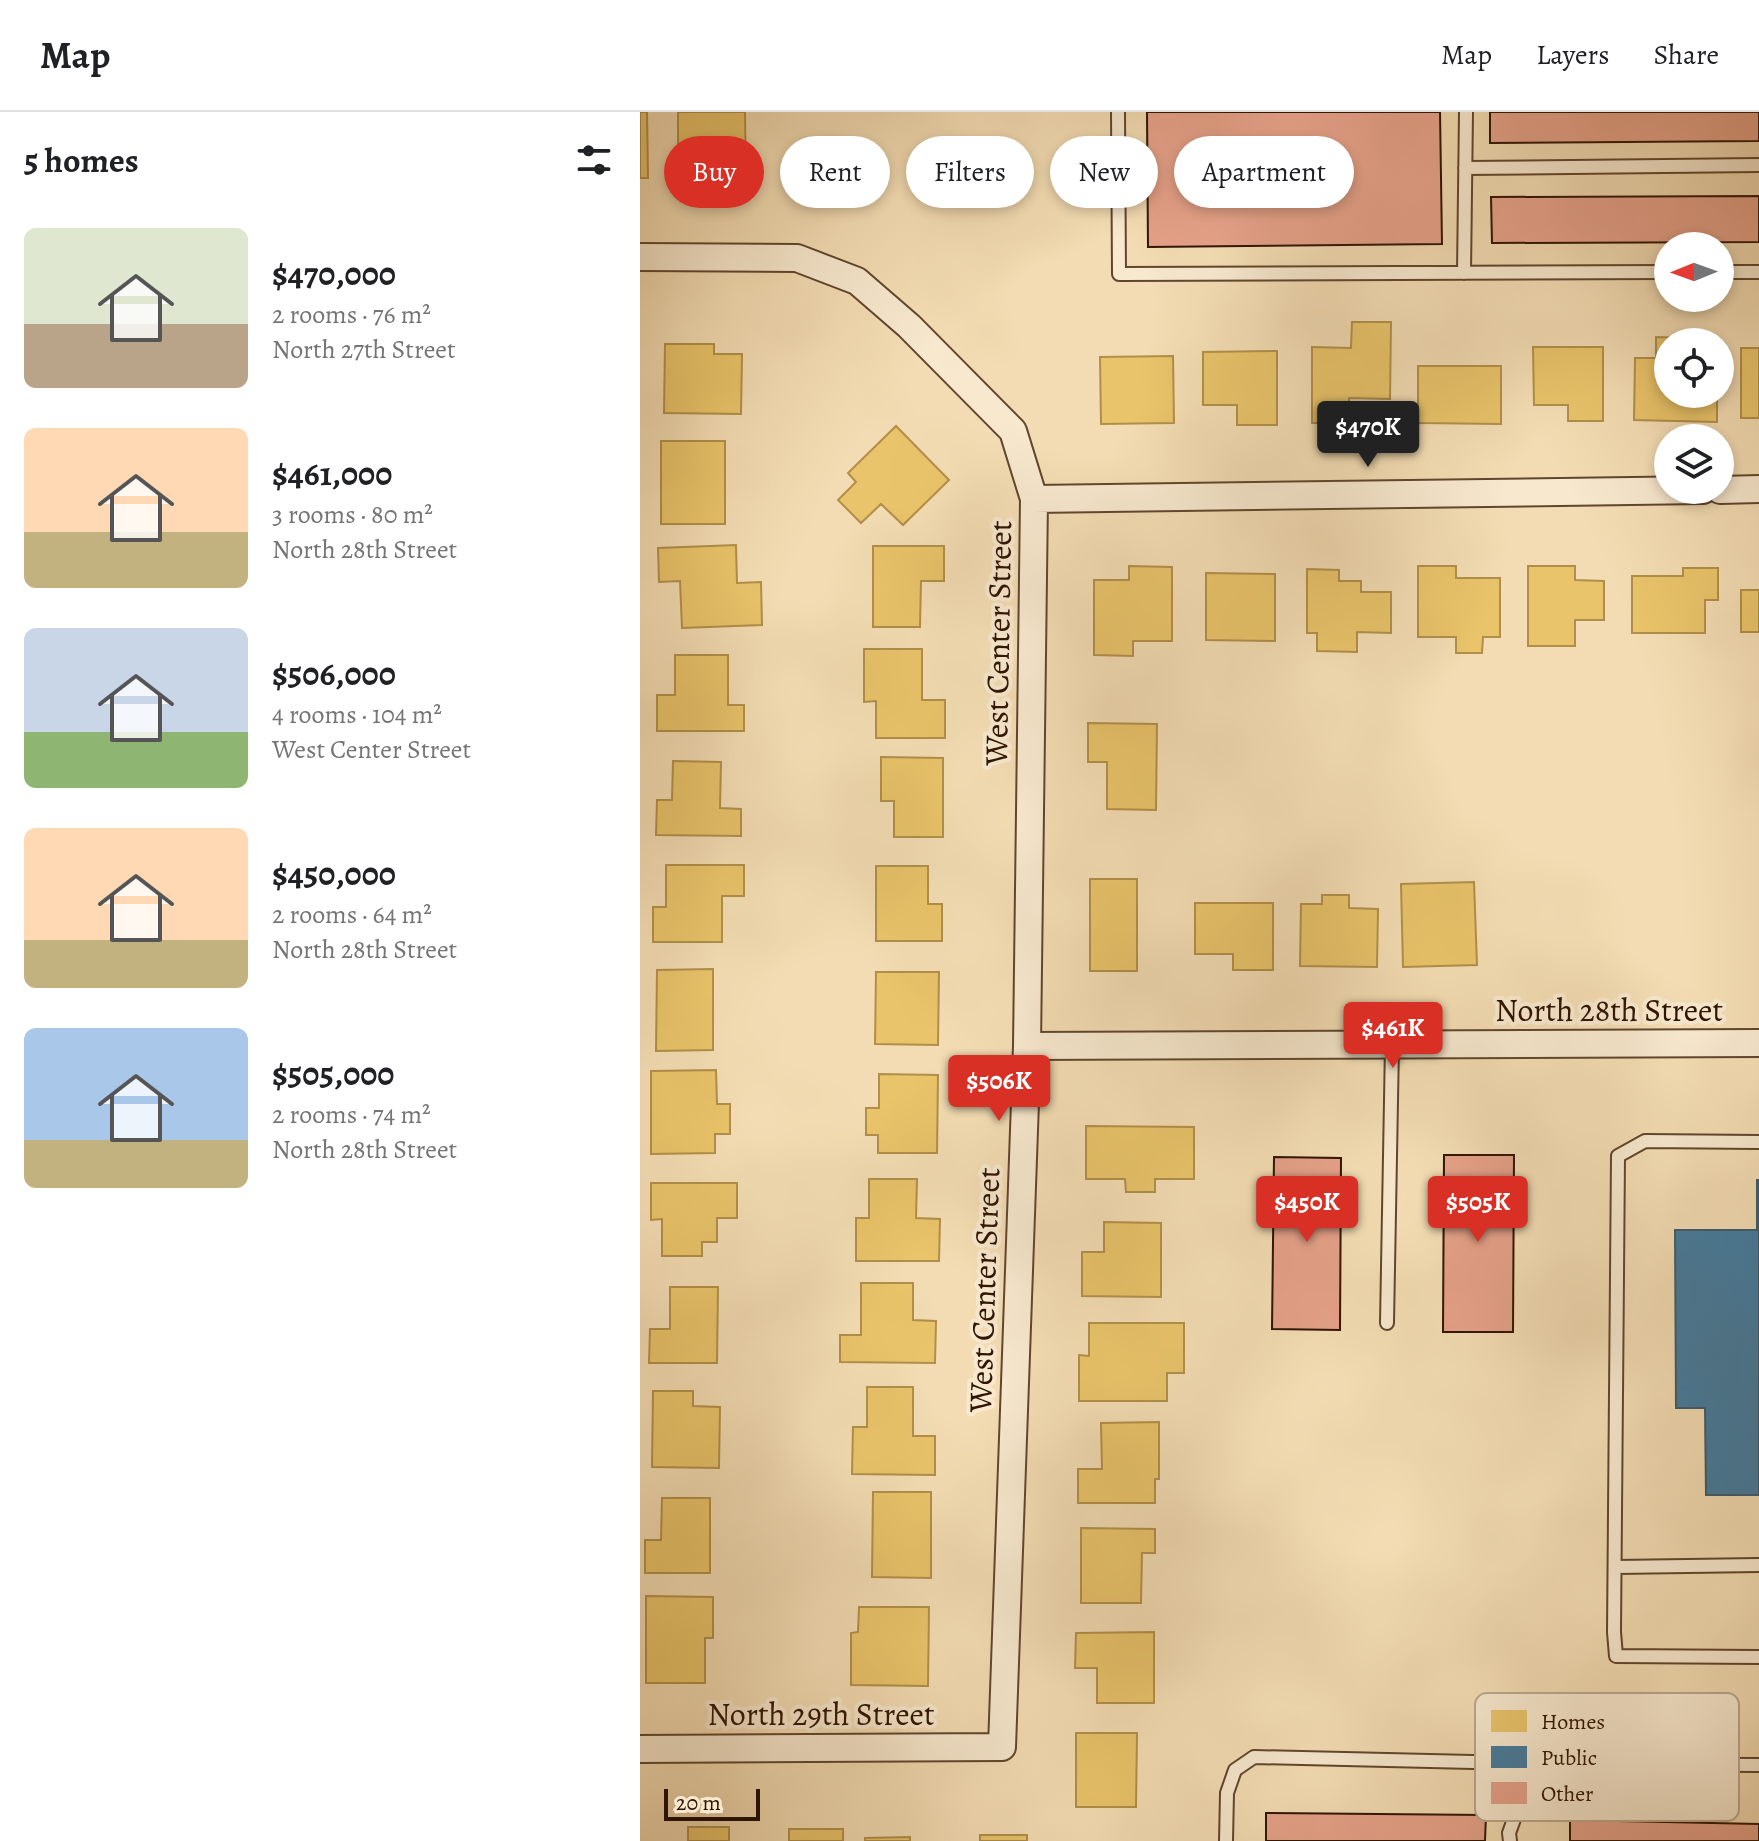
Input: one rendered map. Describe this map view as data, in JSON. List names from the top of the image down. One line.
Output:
{"streets":{"street":["West Center Street","North 28th Street","North 29th Street"]},"crossings":[["West Center Street","North 28th Street"],["West Center Street","North 29th Street"]],"legend":["Homes","Public","Other"],"scale_bar":"20 m","north":"left","page":{"header":"Map","nav":["Map","Layers","Share"],"heading":"5 homes","chip":["Buy","Rent","Filters","New","Apartment"],"list":[{"name":"$470,000","note":"2 rooms · 76 m² · North 27th Street"},{"name":"$461,000","note":"3 rooms · 80 m² · North 28th Street"},{"name":"$506,000","note":"4 rooms · 104 m² · West Center Street"},{"name":"$450,000","note":"2 rooms · 64 m² · North 28th Street"},{"name":"$505,000","note":"2 rooms · 74 m² · North 28th Street"}],"price":["$470K","$461K","$506K","$450K","$505K"],"scale":"20 m"}}
